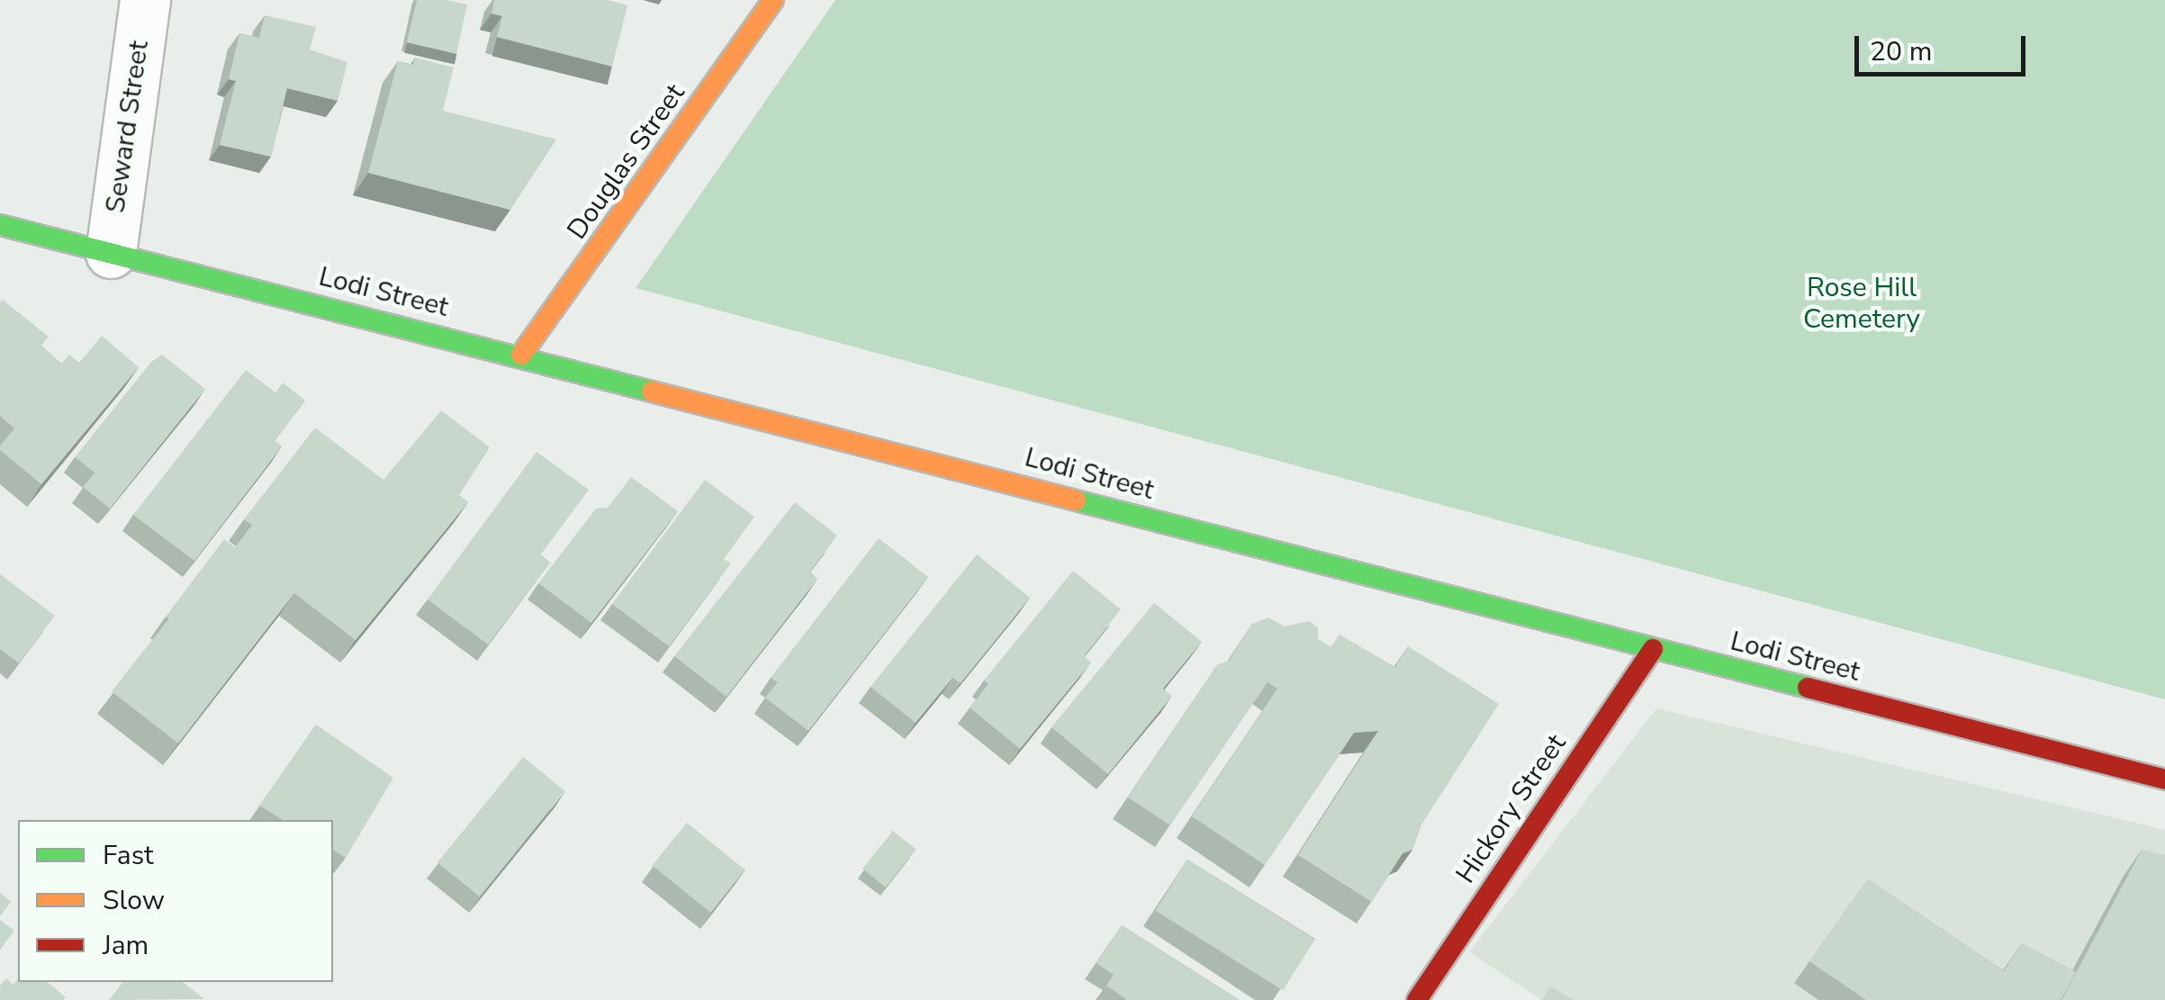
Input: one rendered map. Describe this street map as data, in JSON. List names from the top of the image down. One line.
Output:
{"streets":{"street":["Seward Street","Douglas Street","Lodi Street","Hickory Street"]},"crossings":[["Seward Street","Lodi Street"],["Douglas Street","Lodi Street"],["Lodi Street","Hickory Street"]],"parks":["Rose Hill Cemetery"],"legend":["Fast","Slow","Jam"],"scale_bar":"20 m"}
